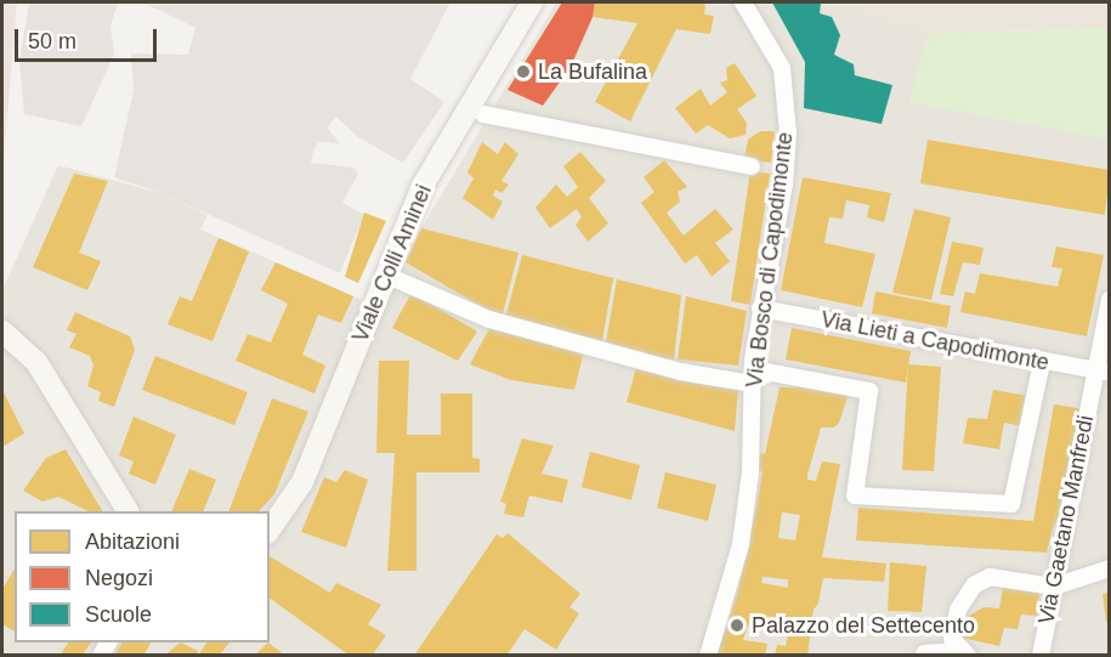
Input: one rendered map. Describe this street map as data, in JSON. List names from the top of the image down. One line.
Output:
{"streets":{"main road":["Viale Colli Aminei"],"street":["Via Bosco di Capodimonte","Via Lieti a Capodimonte","Via Gaetano Manfredi"]},"crossings":[["Via Bosco di Capodimonte","Via Lieti a Capodimonte"],["Via Lieti a Capodimonte","Via Gaetano Manfredi"]],"places":["La Bufalina","Palazzo del Settecento"],"legend":["Abitazioni","Negozi","Scuole"],"scale_bar":"50 m"}
